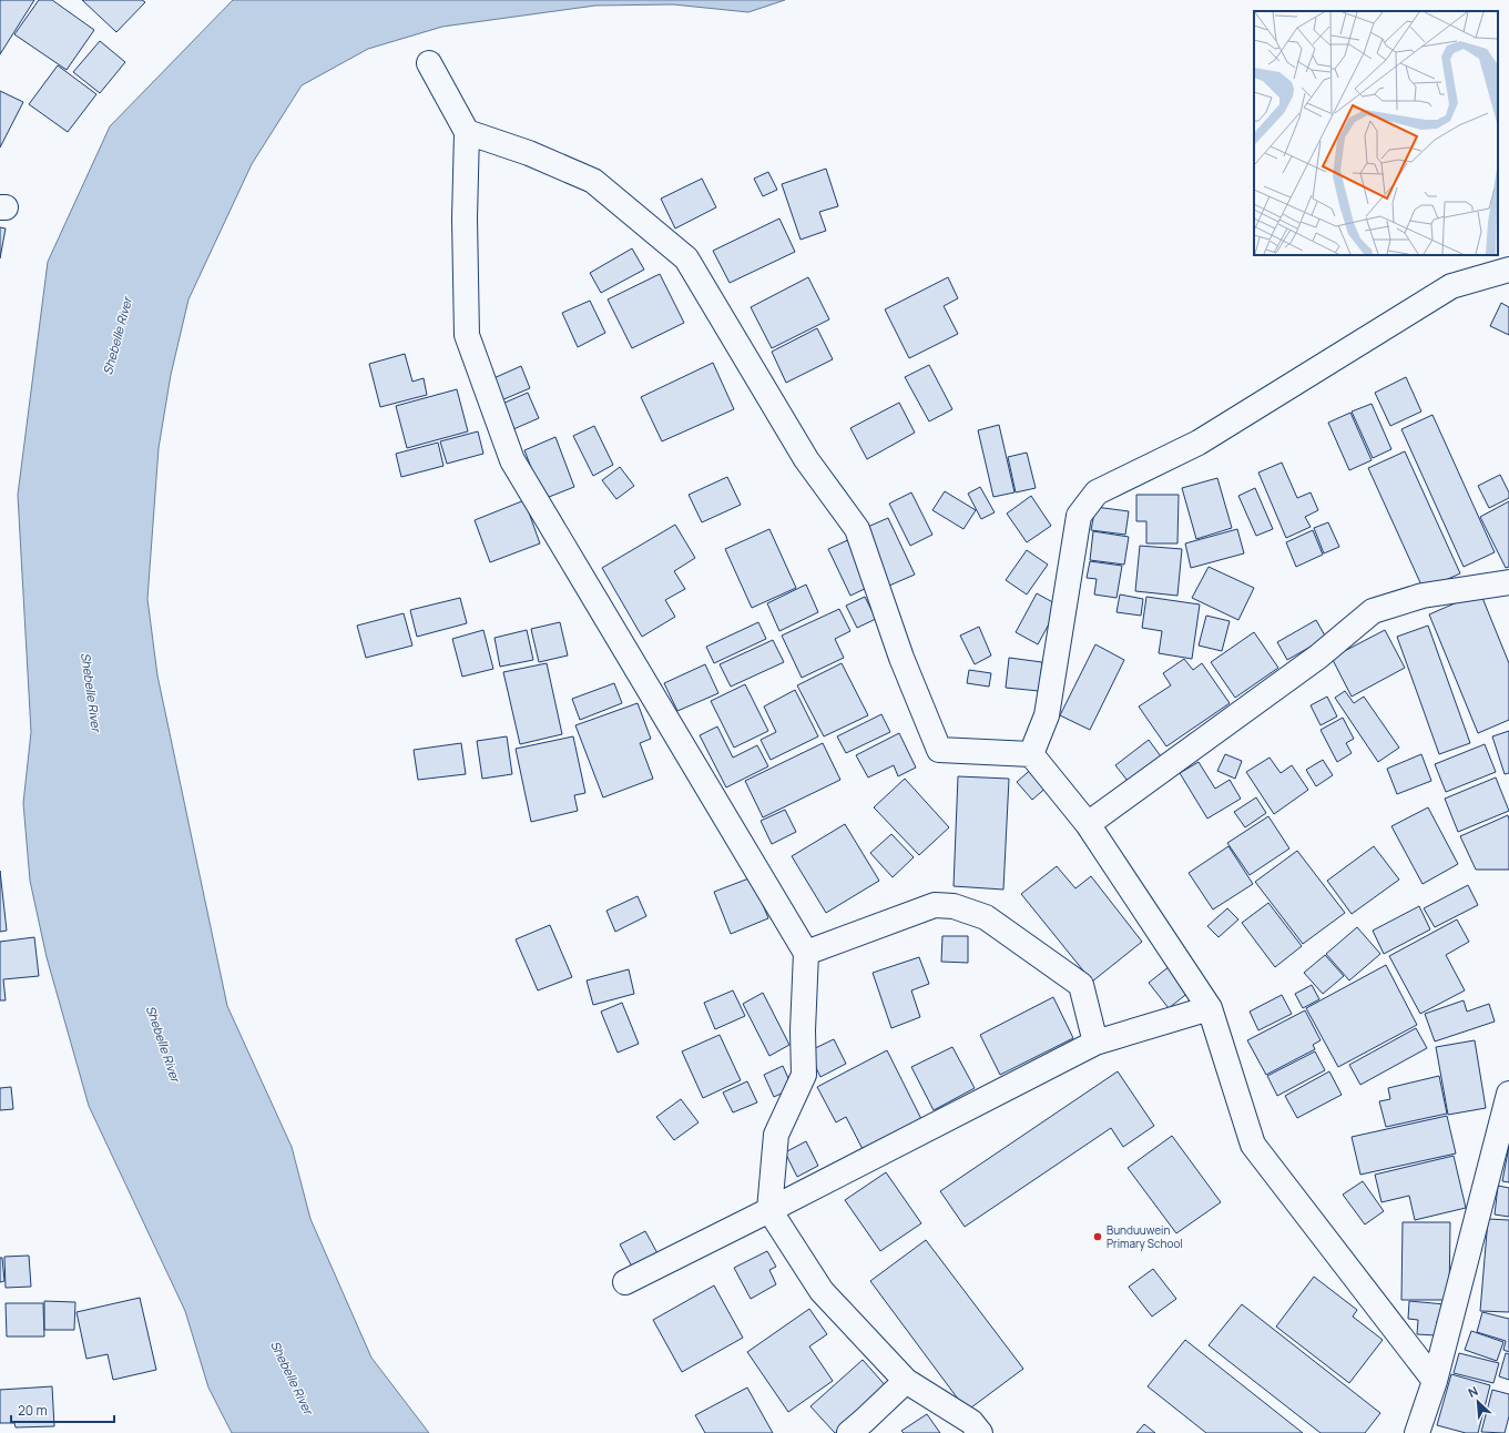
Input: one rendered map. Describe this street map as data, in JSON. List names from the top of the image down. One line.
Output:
{"water":["Shebelle River"],"places":["Bunduuwein Primary School"],"scale_bar":"20 m","north":"top left"}
